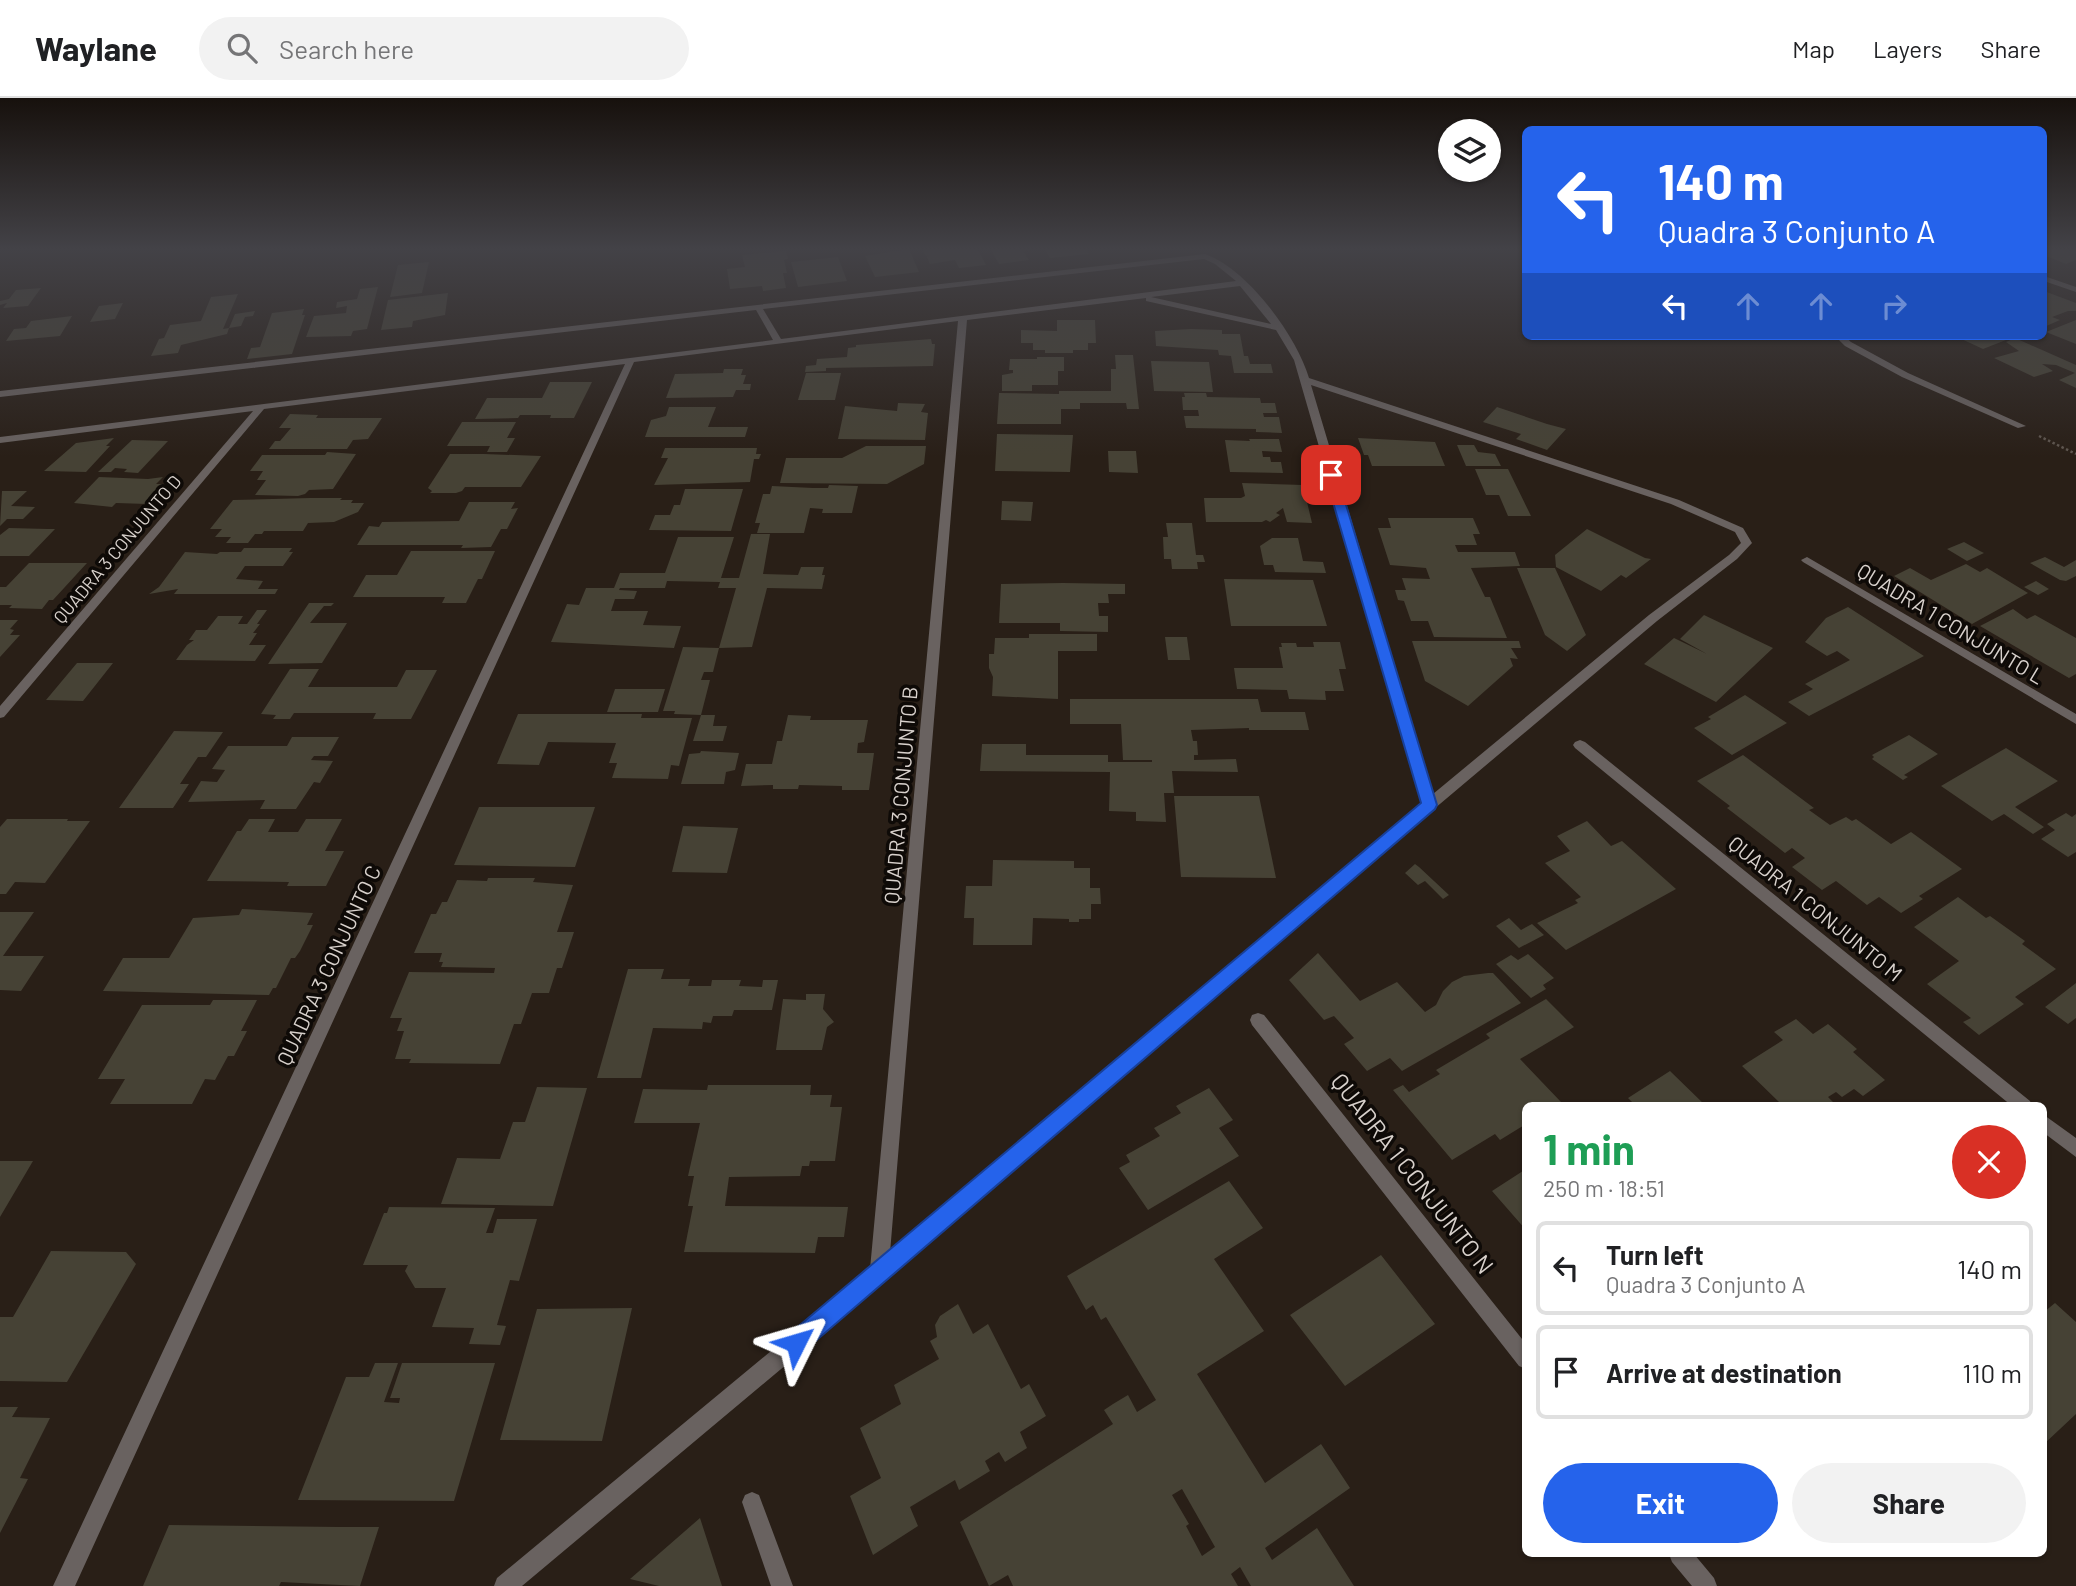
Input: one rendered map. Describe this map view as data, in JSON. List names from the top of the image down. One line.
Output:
{"streets":{"street":["QUADRA 3 CONJUNTO D","QUADRA 1 CONJUNTO L","QUADRA 3 CONJUNTO B","QUADRA 1 CONJUNTO M","QUADRA 3 CONJUNTO C","QUADRA 1 CONJUNTO N"]},"page":{"header":"Waylane","search":"Search here","nav":["Map","Layers","Share"],"turn":["140 m","Quadra 3 Conjunto A"],"heading":["1 min","250 m · 18:51"],"list":[{"name":"Turn left","note":"Quadra 3 Conjunto A","value":"140 m"},{"name":"Arrive at destination","value":"110 m"}],"buttons":["Exit","Share"]}}
